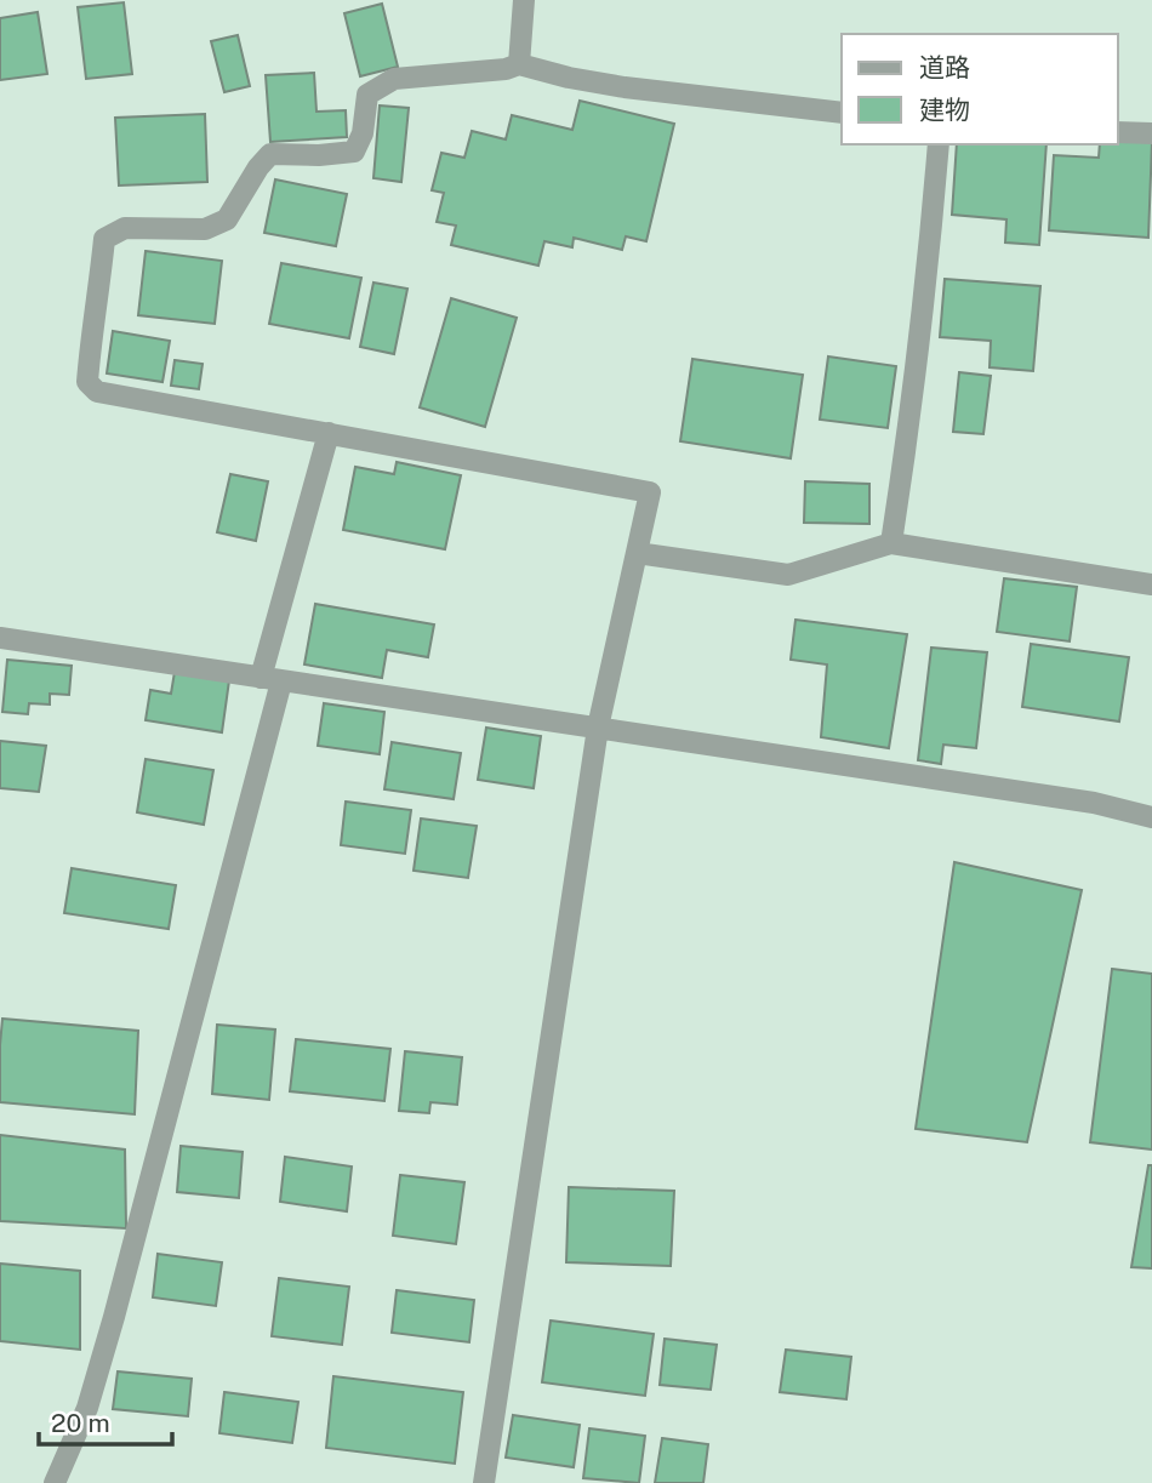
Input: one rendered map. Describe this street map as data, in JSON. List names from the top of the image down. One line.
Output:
{"legend":["道路","建物"],"scale_bar":"20 m"}
